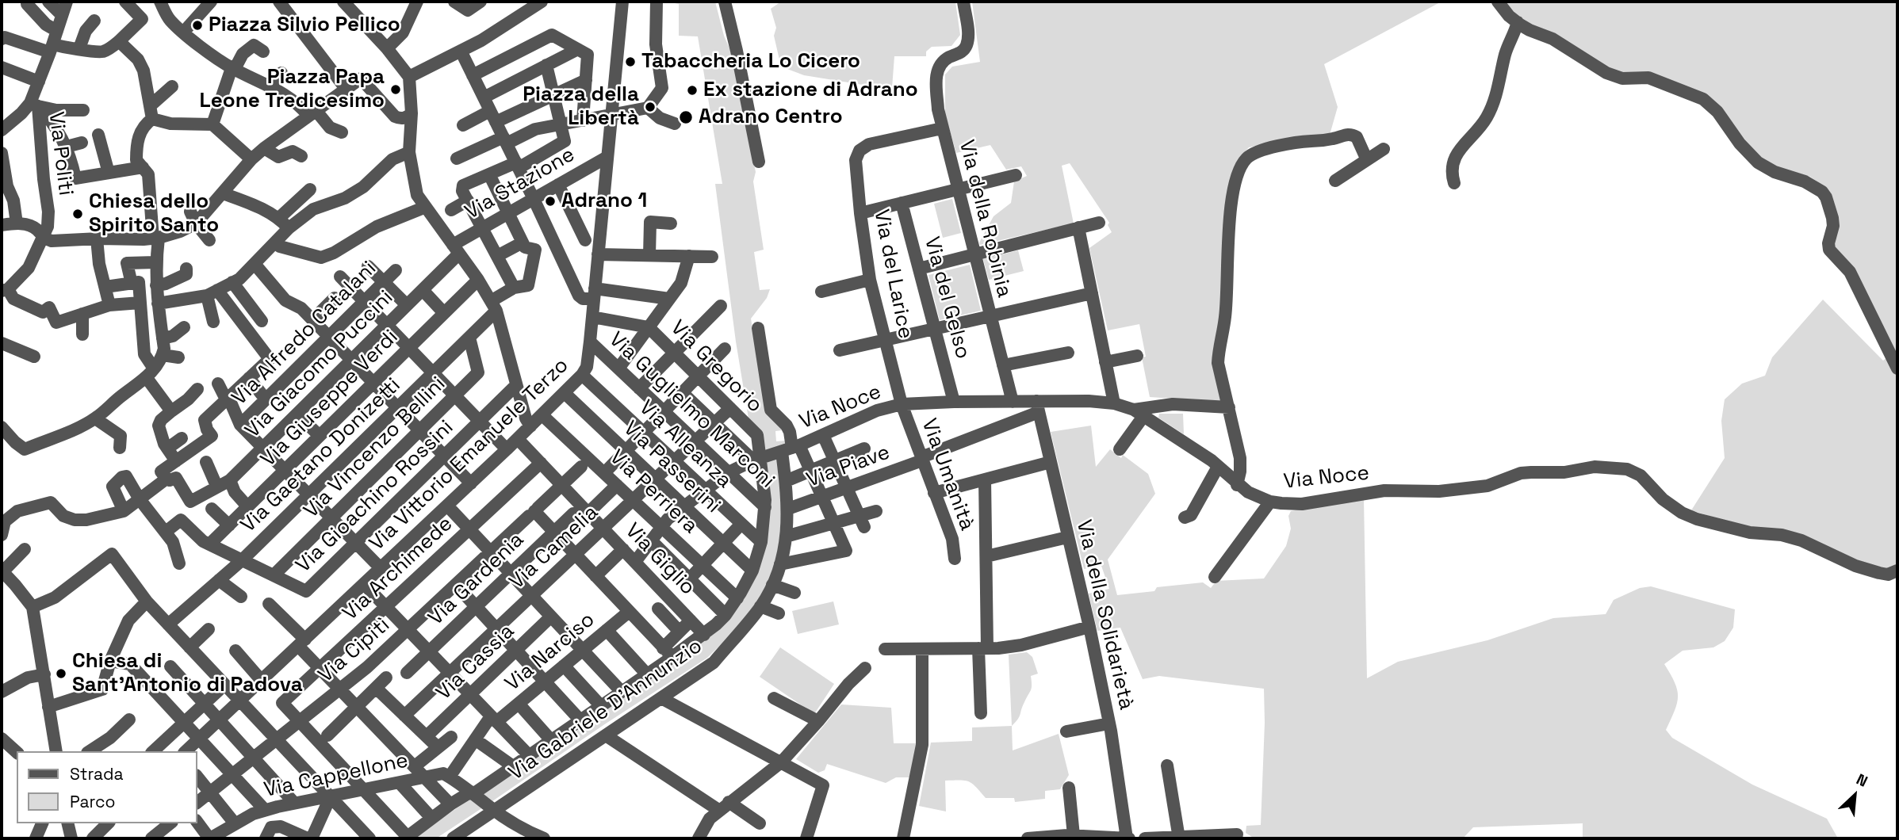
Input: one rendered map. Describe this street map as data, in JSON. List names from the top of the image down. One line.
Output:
{"streets":{"street":["Via Politi","Via Stazione","Via della Robinia","Via del Larice","Via del Gelso","Via Alfredo Catalani","Via Giacomo Puccini","Via Gregorio","Via Giuseppe Verdi","Via Noce","Via Guglielmo Marconi","Via Alleanza","Via Vincenzo Bellini","Via Vittorio Emanuele Terzo","Via Gaetano Donizetti","Via Piave","Via Passerini","Via Umanità","Via Perriera","Via Gioachino Rossini","Via Camelia","Via Giglio","Via Archimede","Via Gardenia","Via della Solidarietà","Via Cipitì","Via Narciso","Via Cassia","Via Gabriele D'Annunzio","Via Cappellone"]},"crossings":[["Via Stazione","Via Giacomo Puccini"],["Via Stazione","Via Vittorio Emanuele Terzo"],["Via della Robinia","Via del Larice"],["Via della Robinia","Via Noce"],["Via del Larice","Via Noce"],["Via del Larice","Via Umanità"],["Via del Gelso","Via Noce"],["Via Gregorio","Via Noce"],["Via Gregorio","Via Vittorio Emanuele Terzo"],["Via Gregorio","Via Camelia"],["Via Gregorio","Via Gabriele D'Annunzio"],["Via Giuseppe Verdi","Via Gioachino Rossini"],["Via Noce","Via Guglielmo Marconi"],["Via Noce","Via Alleanza"],["Via Noce","Via Piave"],["Via Noce","Via Passerini"],["Via Noce","Via Umanità"],["Via Noce","Via Perriera"],["Via Noce","Via Giglio"],["Via Noce","Via della Solidarietà"],["Via Noce","Via Gabriele D'Annunzio"],["Via Guglielmo Marconi","Via Vittorio Emanuele Terzo"],["Via Guglielmo Marconi","Via Camelia"],["Via Alleanza","Via Vittorio Emanuele Terzo"],["Via Alleanza","Via Camelia"],["Via Vincenzo Bellini","Via Gaetano Donizetti"],["Via Vincenzo Bellini","Via Gioachino Rossini"],["Via Vittorio Emanuele Terzo","Via Passerini"],["Via Vittorio Emanuele Terzo","Via Perriera"],["Via Vittorio Emanuele Terzo","Via Giglio"],["Via Gaetano Donizetti","Via Gioachino Rossini"],["Via Piave","Via Umanità"],["Via Piave","Via della Solidarietà"],["Via Piave","Via Gabriele D'Annunzio"],["Via Passerini","Via Camelia"],["Via Perriera","Via Camelia"],["Via Camelia","Via Giglio"],["Via Giglio","Via Archimede"],["Via Giglio","Via Cipitì"],["Via Archimede","Via Cipitì"],["Via Narciso","Via Cappellone"]],"places":["Piazza Silvio Pellico","Tabaccheria Lo Cicero","Piazza Papa Leone Tredicesimo","Ex stazione di Adrano","Piazza della Libertà","Adrano Centro","Adrano 1","Chiesa dello Spirito Santo","Chiesa di Sant'Antonio di Padova"],"legend":["Strada","Parco"],"north":"top right"}
